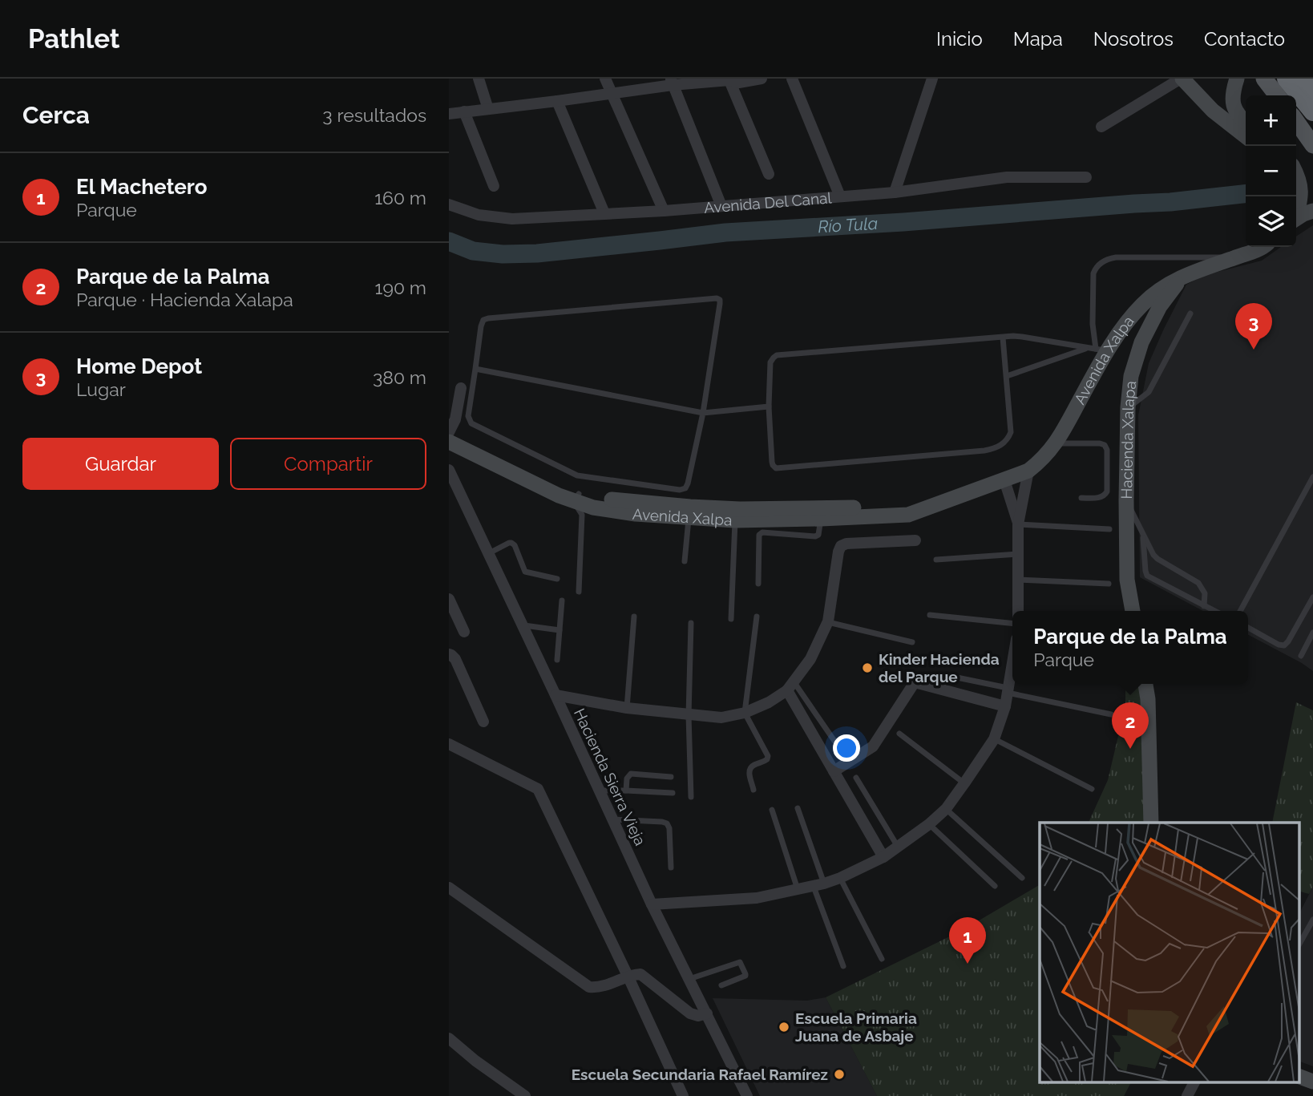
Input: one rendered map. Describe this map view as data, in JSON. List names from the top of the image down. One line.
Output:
{"streets":{"main road":["Avenida Xalpa","Hacienda Xalapa"],"street":["Avenida Del Canal","Hacienda Sierra Vieja"]},"crossings":[["Avenida Xalpa","Hacienda Xalapa"]],"water":["Río Tula"],"places":["Kinder Hacienda del Parque","Escuela Primaria Juana de Asbaje","Escuela Secundaria Rafael Ramírez"],"page":{"header":"Pathlet","nav":["Inicio","Mapa","Nosotros","Contacto"],"heading":["Cerca","3 resultados"],"map_buttons":["+","−"],"list":[{"mark":"1","name":"El Machetero","note":"Parque","value":"160 m"},{"mark":"2","name":"Parque de la Palma","note":"Parque · Hacienda Xalapa","value":"190 m"},{"mark":"3","name":"Home Depot","note":"Lugar","value":"380 m"}],"pins":["3","2","1"],"buttons":["Guardar","Compartir"],"popup":["Parque de la Palma","Parque"]}}
